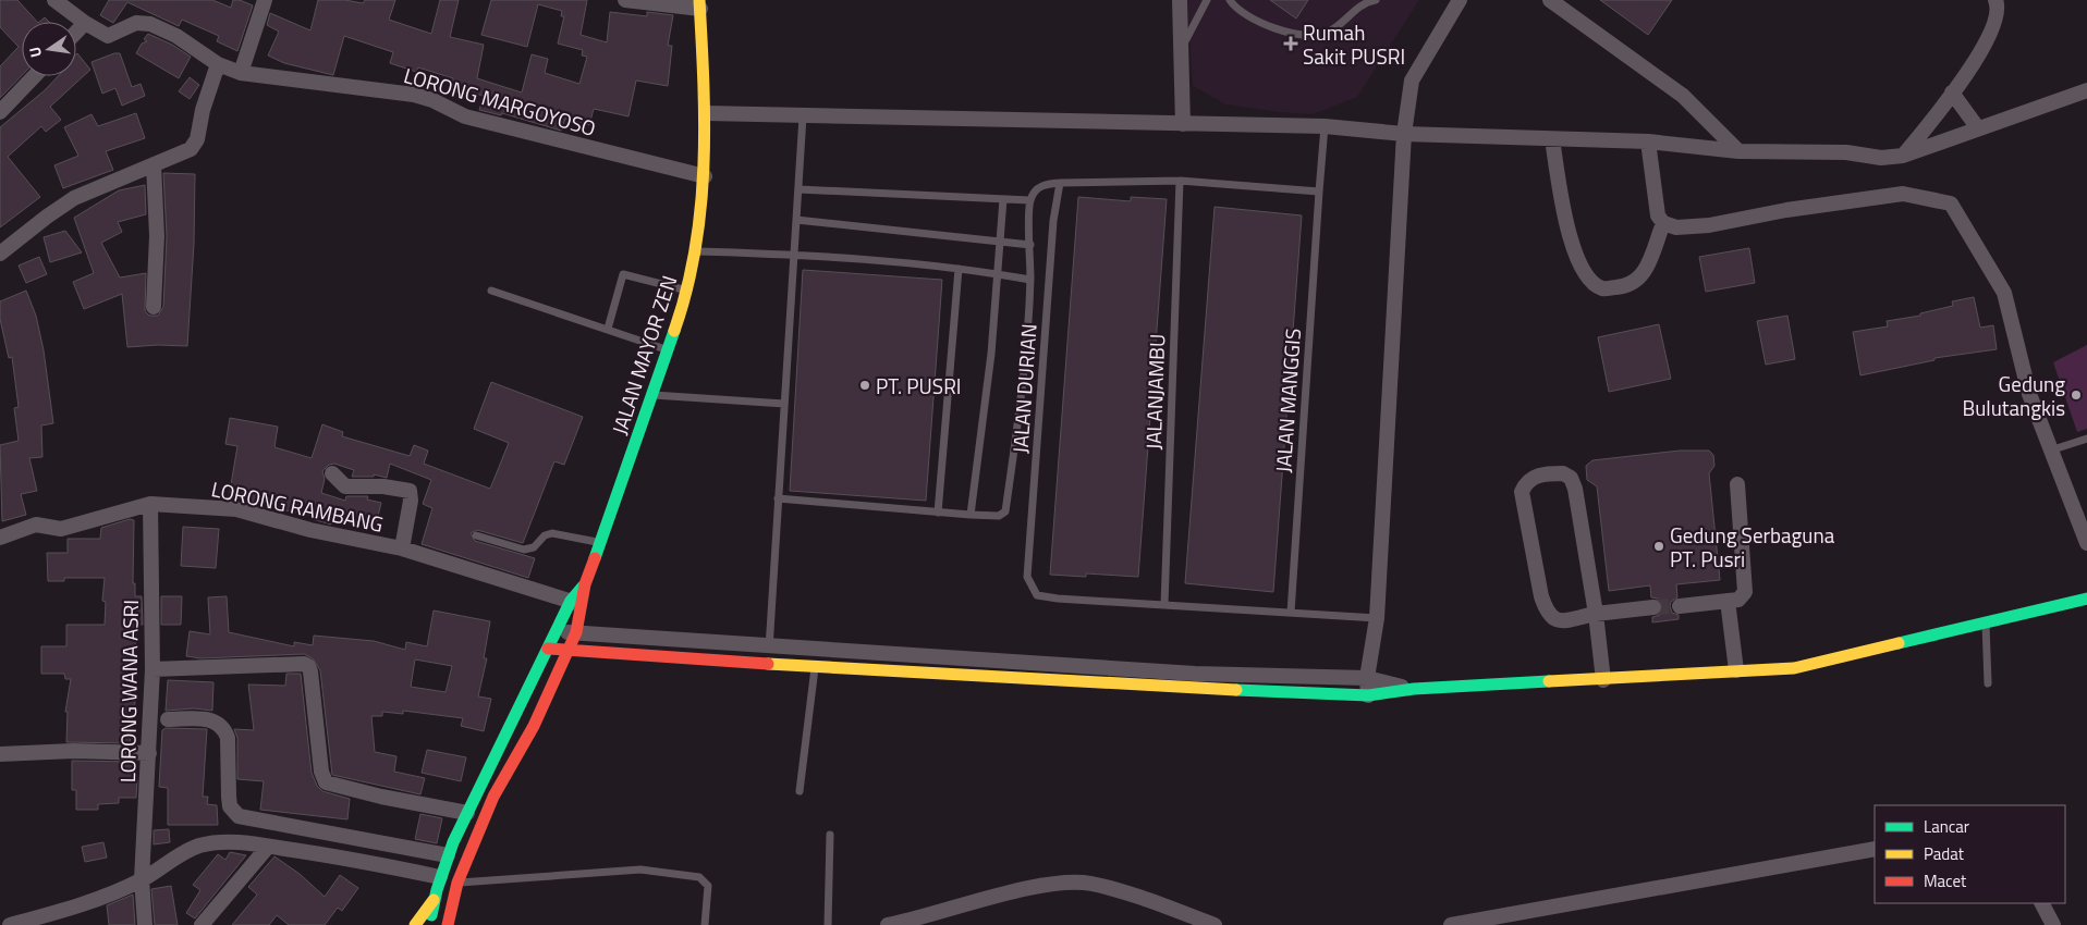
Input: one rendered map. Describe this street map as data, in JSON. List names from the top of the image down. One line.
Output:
{"streets":{"main road":["JALAN MAYOR ZEN"],"street":["LORONG MARGOYOSO","LORONG RAMBANG","LORONG WANA ASRI"],"lane":["JALAN DURIAN","JALANJAMBU","JALAN MANGGIS"]},"crossings":[["LORONG MARGOYOSO","JALAN MAYOR ZEN"],["JALAN MAYOR ZEN","LORONG RAMBANG"],["JALAN DURIAN","JALANJAMBU"],["LORONG RAMBANG","LORONG WANA ASRI"]],"places":{"health":["Rumah Sakit PUSRI"],"other":["PT. PUSRI","Gedung Bulutangkis","Gedung Serbaguna PT. Pusri"]},"legend":["Lancar","Padat","Macet"],"north":"left"}
